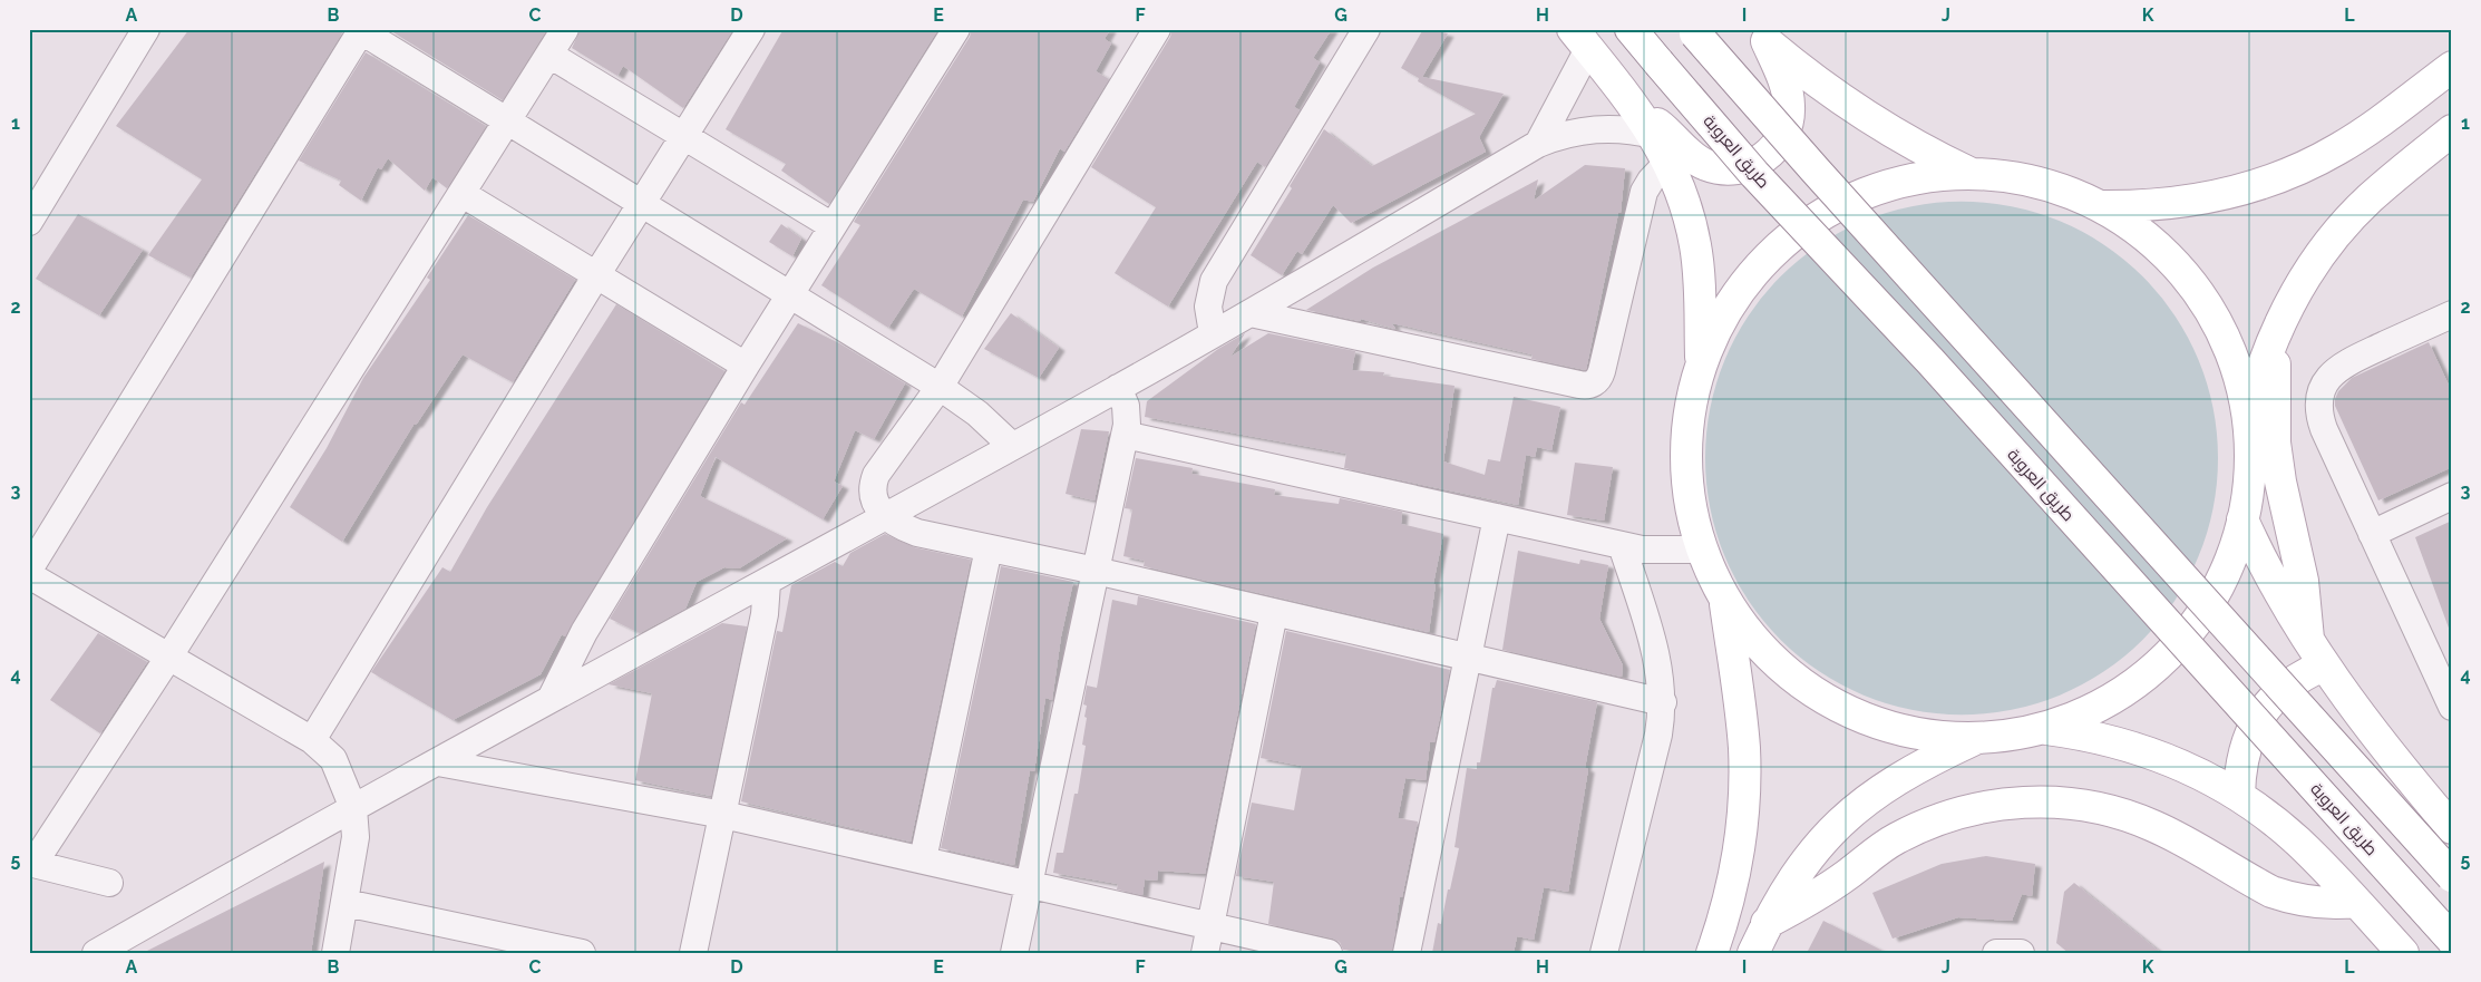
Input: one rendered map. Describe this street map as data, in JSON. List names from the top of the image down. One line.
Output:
{"streets":{"main road":["طريق العروبة"]},"grid":{"columns":["A","B","C","D","E","F","G","H","I","J","K","L"],"rows":["1","2","3","4","5"]}}
